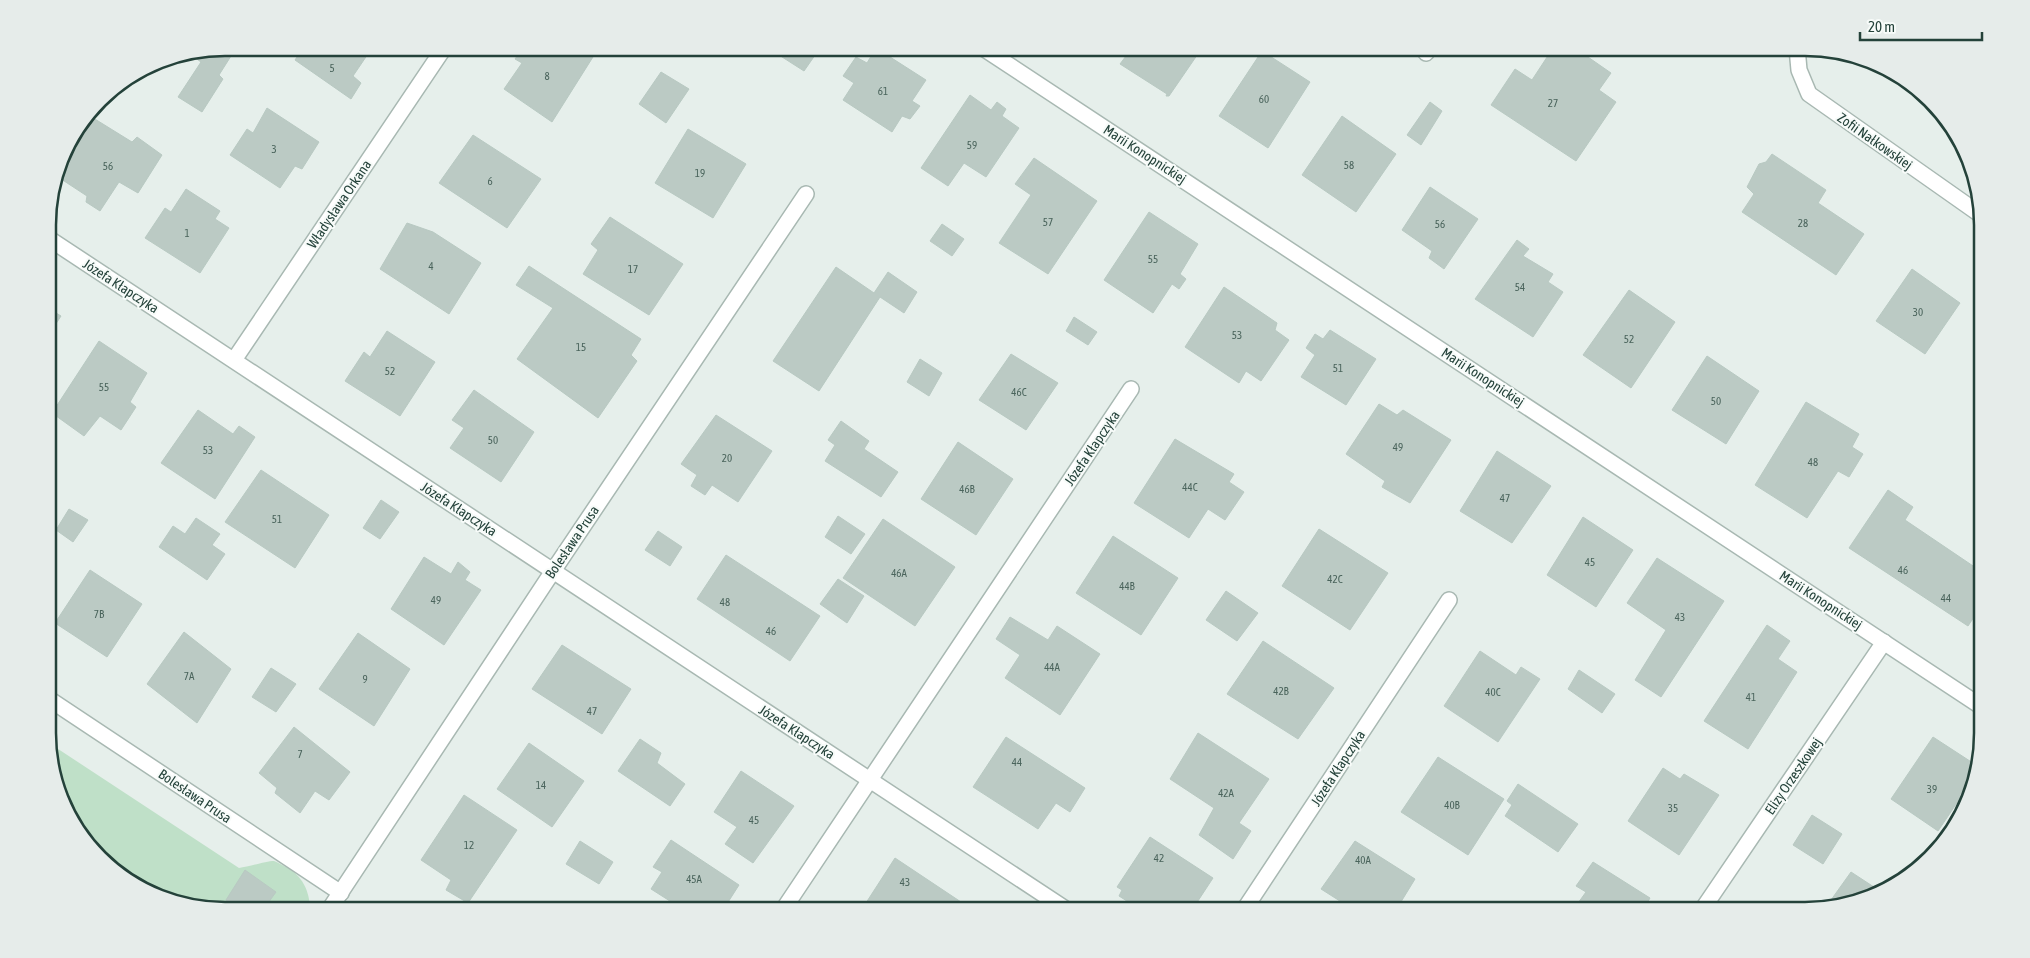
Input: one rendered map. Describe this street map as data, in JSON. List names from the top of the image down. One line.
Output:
{"streets":{"street":["Zofii Nałkowskiej","Marii Konopnickiej","Władysława Orkana","Józefa Kłapczyka","Bolesława Prusa","Elizy Orzeszkowej"]},"crossings":[["Marii Konopnickiej","Elizy Orzeszkowej"],["Władysława Orkana","Józefa Kłapczyka"],["Józefa Kłapczyka","Bolesława Prusa"]],"house_numbers":["5","8","61","60","27","59","3","58","56","19","6","57","28","56","1","55","4","17","54","30","53","52","15","51","52","55","46C","50","50","49","53","20","48","44C","46B","47","51","45","46","46A","42C","44B","44","49","48","7B","43","46","44A","7A","9","42B","40C","41","47","7","44","14","39","42A","40B","35","45","12","42","40A","45A","43"],"scale_bar":"20 m"}
